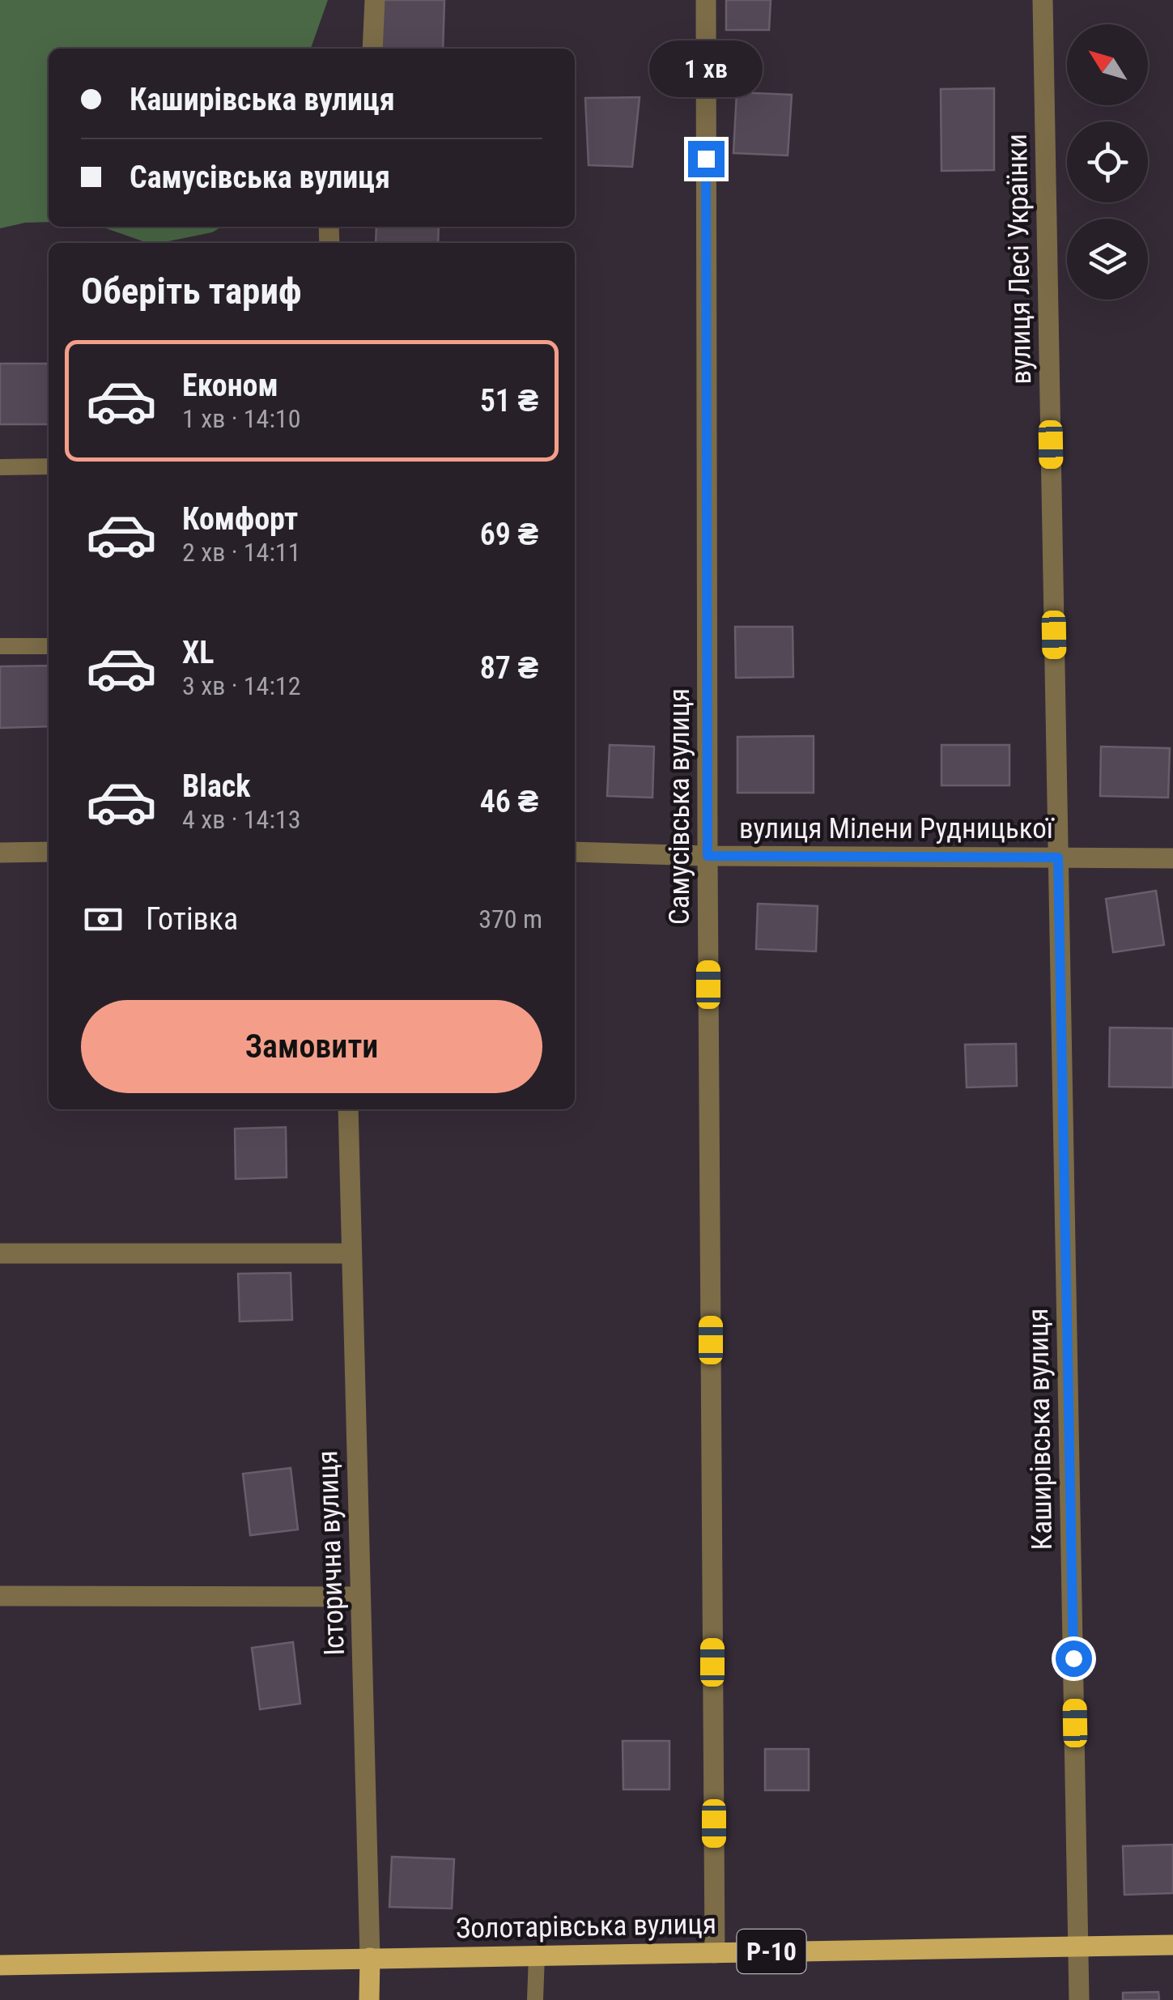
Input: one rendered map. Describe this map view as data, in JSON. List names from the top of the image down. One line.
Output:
{"streets":{"main road":["Історична вулиця","Золотарівська вулиця","Р-10"],"street":["вулиця Лесі Українки","Самусівська вулиця","вулиця Мілени Рудницької","Каширівська вулиця"]},"crossings":[["вулиця Лесі Українки","вулиця Мілени Рудницької"],["вулиця Лесі Українки","Каширівська вулиця"],["Самусівська вулиця","вулиця Мілени Рудницької"],["Самусівська вулиця","Золотарівська вулиця"],["вулиця Мілени Рудницької","Каширівська вулиця"],["Каширівська вулиця","Золотарівська вулиця"],["Історична вулиця","Золотарівська вулиця"]],"north":"top left","page":{"bubble":"1 хв","banner":["Каширівська вулиця","Самусівська вулиця"],"heading":"Оберіть тариф","list":[{"name":"Економ","note":"1 хв · 14:10","value":"51 ₴"},{"name":"Комфорт","note":"2 хв · 14:11","value":"69 ₴"},{"name":"XL","note":"3 хв · 14:12","value":"87 ₴"},{"name":"Black","note":"4 хв · 14:13","value":"46 ₴"}],"pay":["Готівка","370 m"],"buttons":"Замовити"}}
